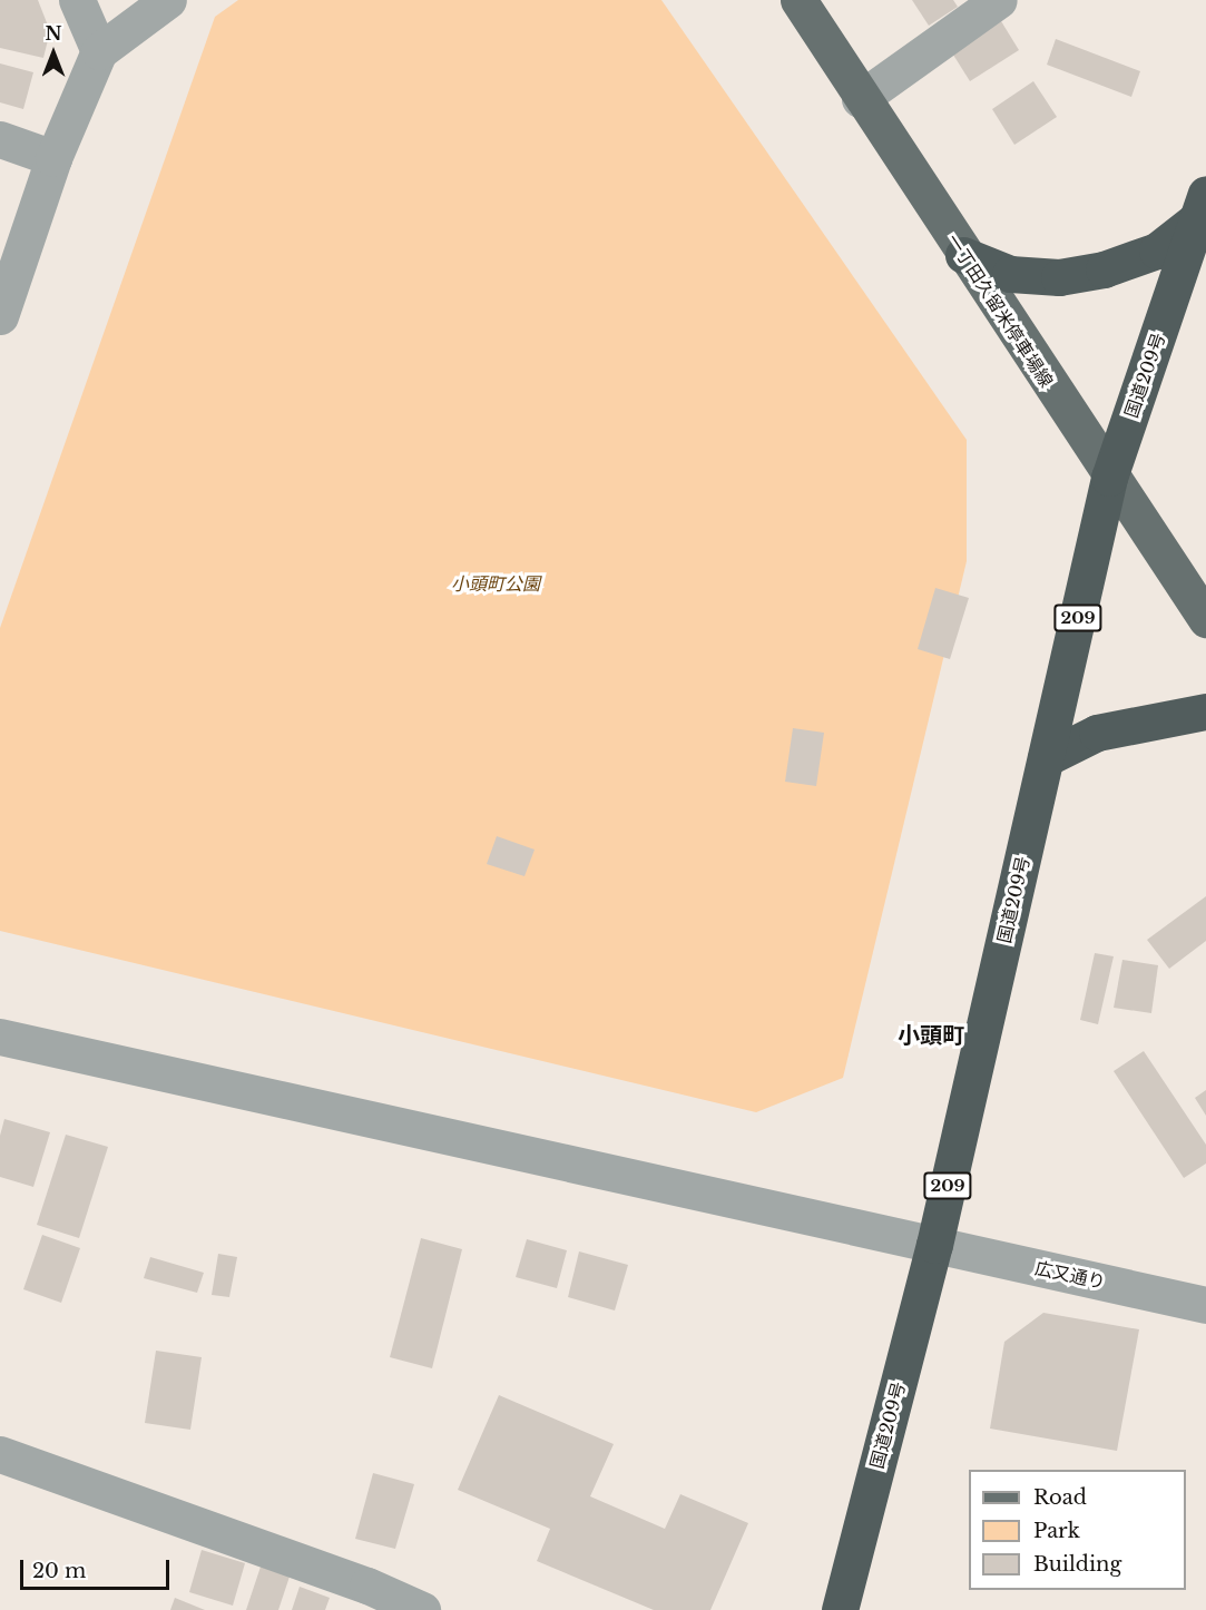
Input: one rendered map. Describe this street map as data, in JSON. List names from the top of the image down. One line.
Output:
{"streets":{"highway":["国道209号","209"],"main road":["一丁田久留米停車場線"],"street":["広又通り"]},"crossings":[["一丁田久留米停車場線","国道209号"],["国道209号","広又通り"]],"districts":["小頭町"],"parks":["小頭町公園"],"legend":["Road","Park","Building"],"scale_bar":"20 m","north":"top"}
